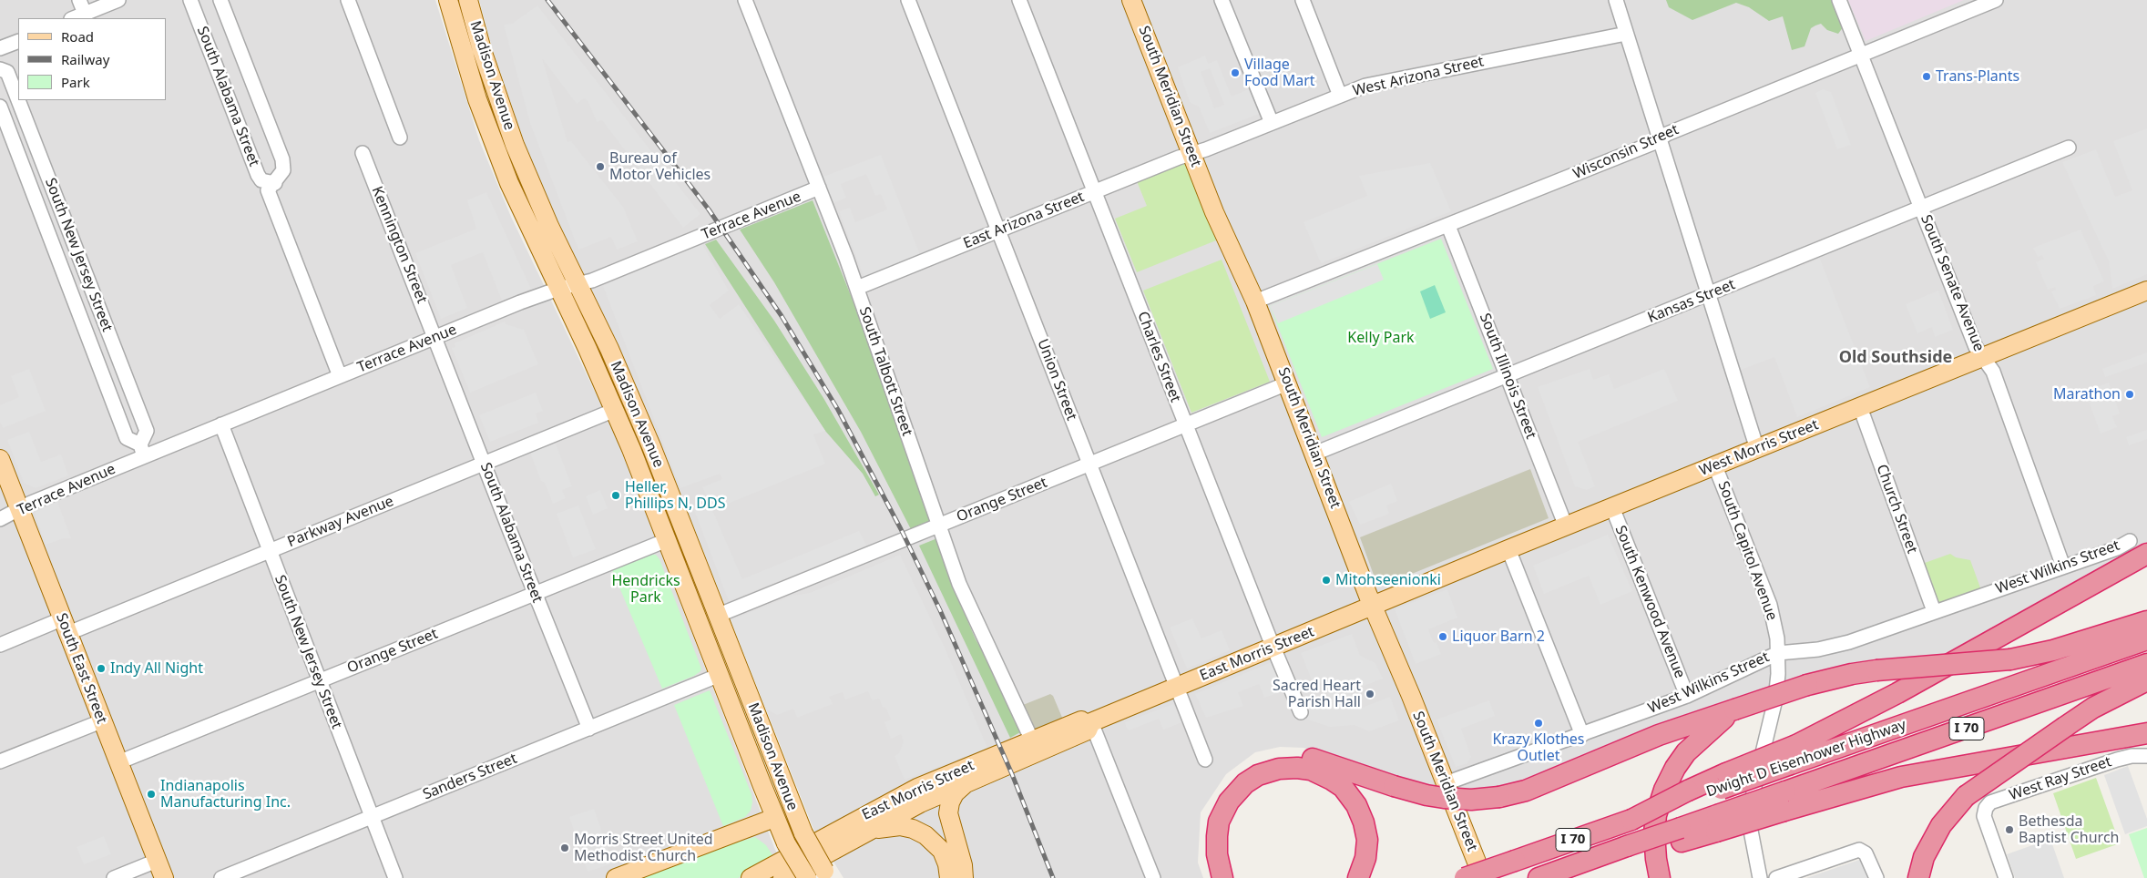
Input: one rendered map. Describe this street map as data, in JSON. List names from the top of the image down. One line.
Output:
{"streets":{"highway":["I 70","Dwight D Eisenhower Highway"],"main road":["Madison Avenue","South Meridian Street","West Morris Street","East Morris Street","South East Street"],"street":["West Arizona Street","South Alabama Street","Wisconsin Street","Terrace Avenue","East Arizona Street","Kennington Street","South New Jersey Street","South Senate Avenue","Kansas Street","Charles Street","South Talbott Street","South Illinois Street","Union Street","Orange Street","Church Street","Parkway Avenue","South Capitol Avenue","West Wilkins Street","South Kenwood Avenue","Sanders Street","West Ray Street"]},"crossings":[["Madison Avenue","Terrace Avenue"],["Madison Avenue","Orange Street"],["Madison Avenue","Parkway Avenue"],["Madison Avenue","Sanders Street"],["West Arizona Street","South Meridian Street"],["West Arizona Street","East Arizona Street"],["South Alabama Street","Terrace Avenue"],["South Alabama Street","Kennington Street"],["South Alabama Street","Orange Street"],["South Alabama Street","Parkway Avenue"],["South Alabama Street","Sanders Street"],["South Meridian Street","Wisconsin Street"],["South Meridian Street","East Arizona Street"],["South Meridian Street","Kansas Street"],["South Meridian Street","West Morris Street"],["South Meridian Street","Orange Street"],["South Meridian Street","West Wilkins Street"],["South Meridian Street","East Morris Street"],["Wisconsin Street","South Senate Avenue"],["Wisconsin Street","South Illinois Street"],["Terrace Avenue","Kennington Street"],["Terrace Avenue","South New Jersey Street"],["Terrace Avenue","South Talbott Street"],["Terrace Avenue","South East Street"],["East Arizona Street","Charles Street"],["East Arizona Street","South Talbott Street"],["East Arizona Street","Union Street"],["South New Jersey Street","Orange Street"],["South New Jersey Street","Parkway Avenue"],["South New Jersey Street","Sanders Street"],["South Senate Avenue","Kansas Street"],["South Senate Avenue","West Morris Street"],["South Senate Avenue","West Wilkins Street"],["Kansas Street","South Illinois Street"],["Charles Street","Orange Street"],["Charles Street","East Morris Street"],["South Talbott Street","Orange Street"],["South Talbott Street","East Morris Street"],["South Illinois Street","West Morris Street"],["Union Street","Orange Street"],["Union Street","East Morris Street"],["West Morris Street","Church Street"],["West Morris Street","South Capitol Avenue"],["West Morris Street","South Kenwood Avenue"],["West Morris Street","East Morris Street"],["Orange Street","South East Street"],["Church Street","West Wilkins Street"],["Parkway Avenue","South East Street"],["South Capitol Avenue","West Wilkins Street"],["West Wilkins Street","South Kenwood Avenue"]],"districts":["Old Southside"],"parks":["Kelly Park","Hendricks Park"],"places":["Village Food Mart","Trans-Plants","Bureau of Motor Vehicles","Marathon","Heller, Phillips N, DDS","Mitohseenionki","Liquor Barn 2","Indy All Night","Sacred Heart Parish Hall","Krazy Klothes Outlet","Indianapolis Manufacturing Inc.","Bethesda Baptist Church","Morris Street United Methodist Church"],"legend":["Road","Railway","Park"]}
